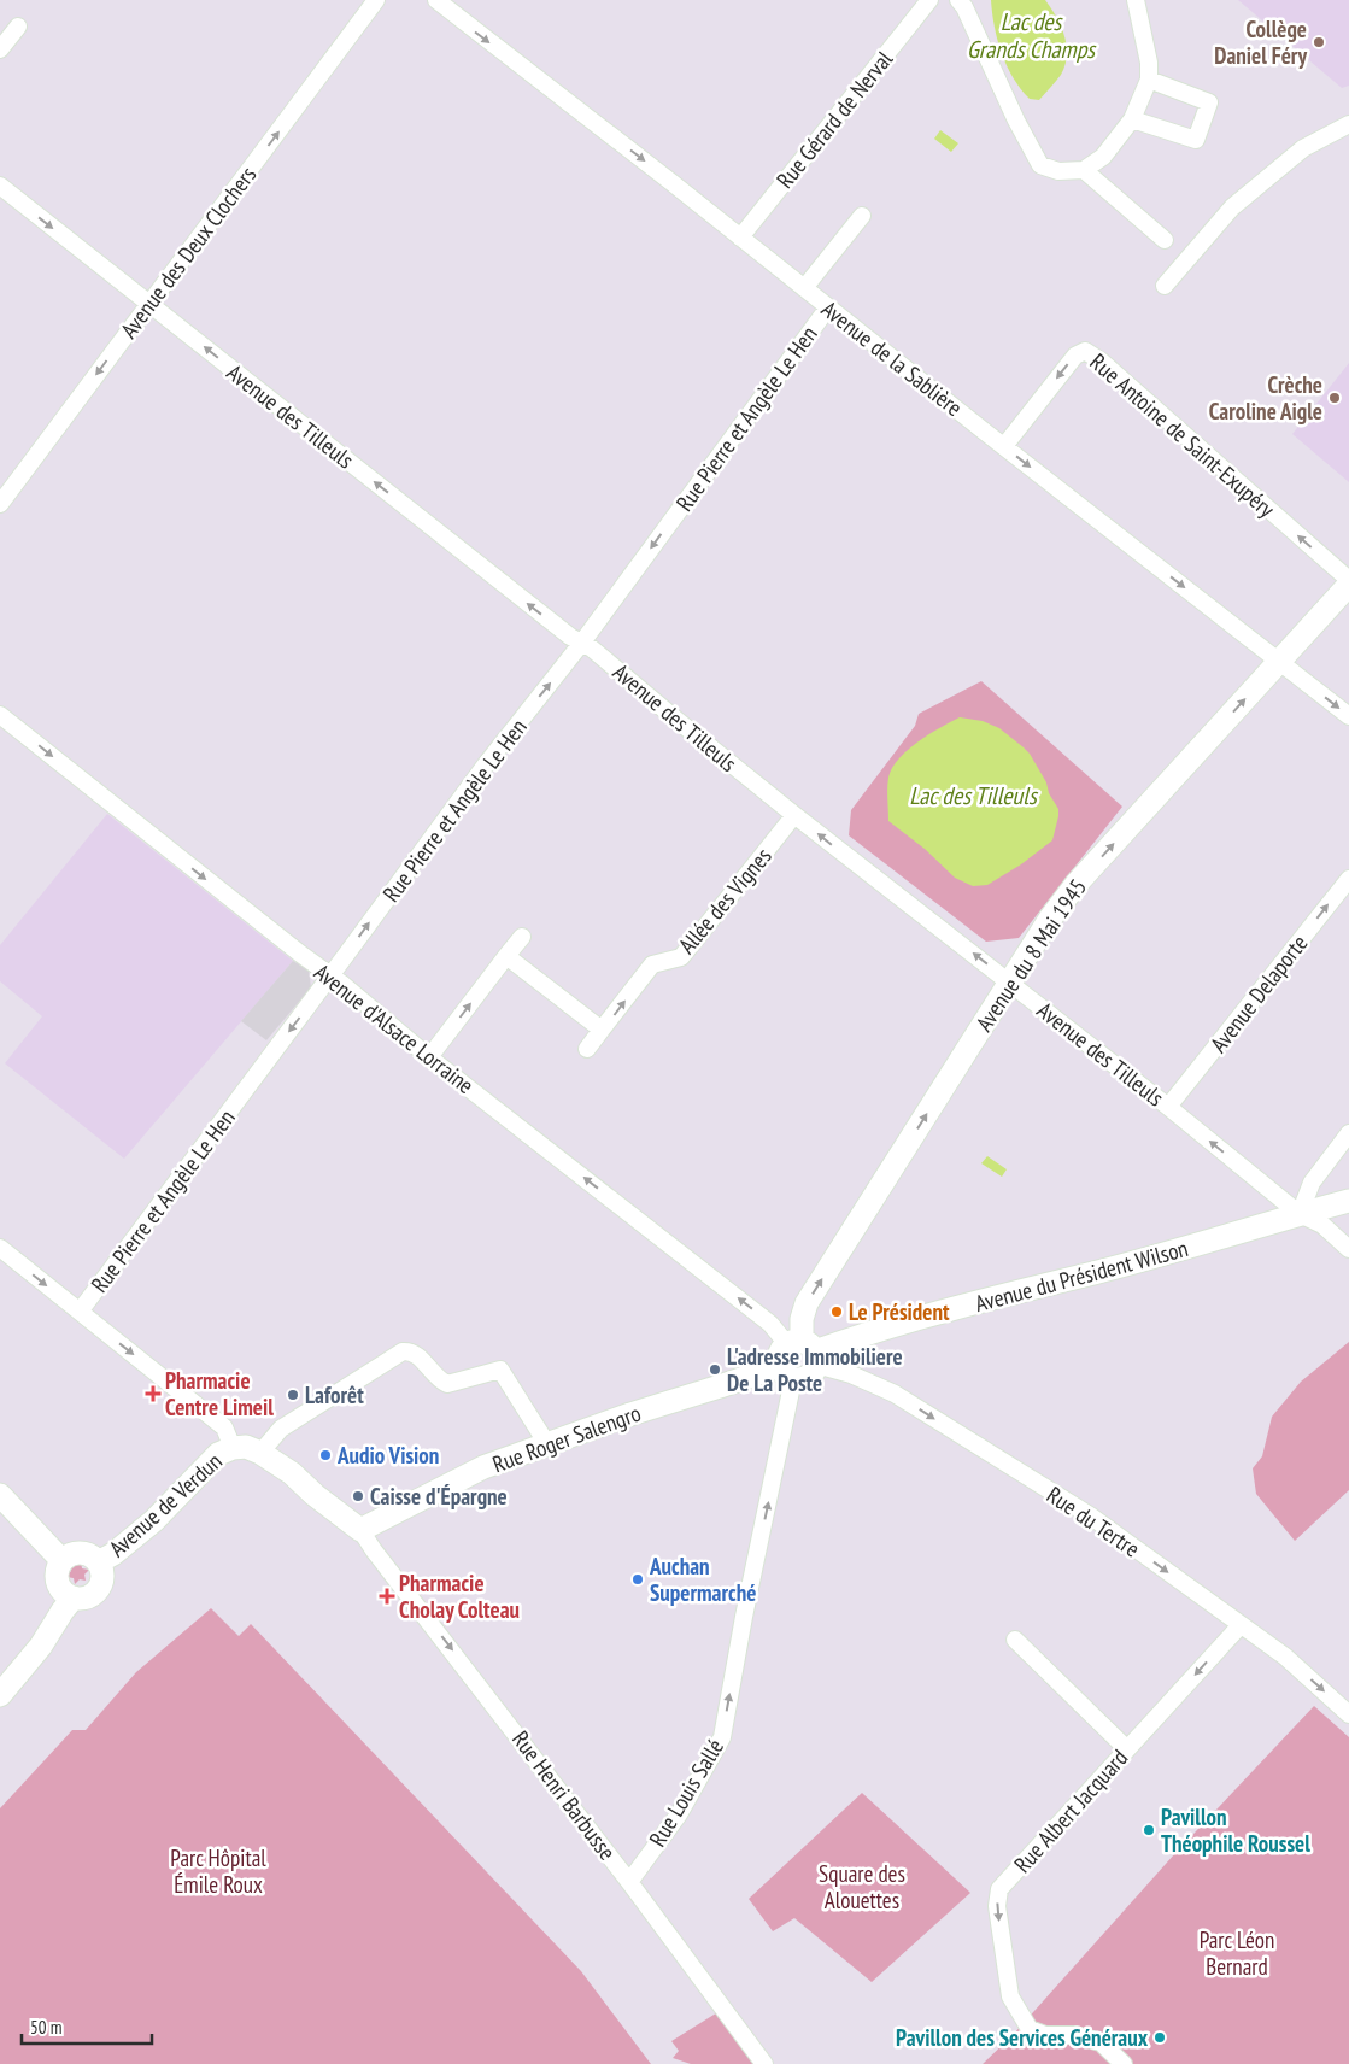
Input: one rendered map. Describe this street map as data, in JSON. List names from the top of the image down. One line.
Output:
{"streets":{"street":["Rue Gérard de Nerval","Avenue des Deux Clochers","Avenue de la Sablière","Avenue des Tilleuls","Rue Pierre et Angèle Le Hen","Rue Antoine de Saint-Exupéry","Allée des Vignes","Avenue du 8 Mai 1945","Avenue Delaporte","Avenue d'Alsace Lorraine","Avenue du Président Wilson","Rue Roger Salengro","Avenue de Verdun","Rue du Tertre","Rue Louis Sallé","Rue Henri Barbusse","Rue Albert Jacquard"]},"crossings":[["Rue Gérard de Nerval","Avenue de la Sablière"],["Avenue des Deux Clochers","Avenue des Tilleuls"],["Avenue de la Sablière","Rue Pierre et Angèle Le Hen"],["Avenue de la Sablière","Rue Antoine de Saint-Exupéry"],["Avenue de la Sablière","Avenue du 8 Mai 1945"],["Avenue des Tilleuls","Rue Pierre et Angèle Le Hen"],["Avenue des Tilleuls","Allée des Vignes"],["Avenue des Tilleuls","Avenue du 8 Mai 1945"],["Avenue des Tilleuls","Avenue Delaporte"],["Avenue des Tilleuls","Avenue du Président Wilson"],["Rue Pierre et Angèle Le Hen","Avenue d'Alsace Lorraine"],["Avenue du 8 Mai 1945","Avenue d'Alsace Lorraine"],["Avenue du 8 Mai 1945","Avenue du Président Wilson"],["Avenue du 8 Mai 1945","Rue Roger Salengro"],["Avenue du 8 Mai 1945","Rue du Tertre"],["Avenue du 8 Mai 1945","Rue Louis Sallé"],["Avenue d'Alsace Lorraine","Avenue du Président Wilson"],["Avenue d'Alsace Lorraine","Rue Roger Salengro"],["Avenue d'Alsace Lorraine","Rue du Tertre"],["Avenue d'Alsace Lorraine","Rue Louis Sallé"],["Avenue du Président Wilson","Rue Roger Salengro"],["Avenue du Président Wilson","Rue du Tertre"],["Avenue du Président Wilson","Rue Louis Sallé"],["Rue Roger Salengro","Rue du Tertre"],["Rue Roger Salengro","Rue Louis Sallé"],["Rue Roger Salengro","Rue Henri Barbusse"],["Rue du Tertre","Rue Louis Sallé"],["Rue du Tertre","Rue Albert Jacquard"],["Rue Louis Sallé","Rue Henri Barbusse"]],"one_way":["Avenue de la Sablière","Allée des Vignes","Avenue du 8 Mai 1945","Avenue Delaporte","Rue du Tertre","Rue Louis Sallé","Rue Henri Barbusse"],"water":["Lac des Grands Champs","Lac des Tilleuls"],"parks":["Parc Hôpital Émile Roux","Square des Alouettes","Parc Léon Bernard"],"places":{"other":["Collège Daniel Féry","Crèche Caroline Aigle","Le Président","L'adresse Immobiliere De La Poste","Laforêt","Audio Vision","Caisse d'Épargne","Auchan Supermarché","Pavillon Théophile Roussel","Pavillon des Services Généraux"],"health":["Pharmacie Centre Limeil","Pharmacie Cholay Colteau"]},"scale_bar":"50 m"}
